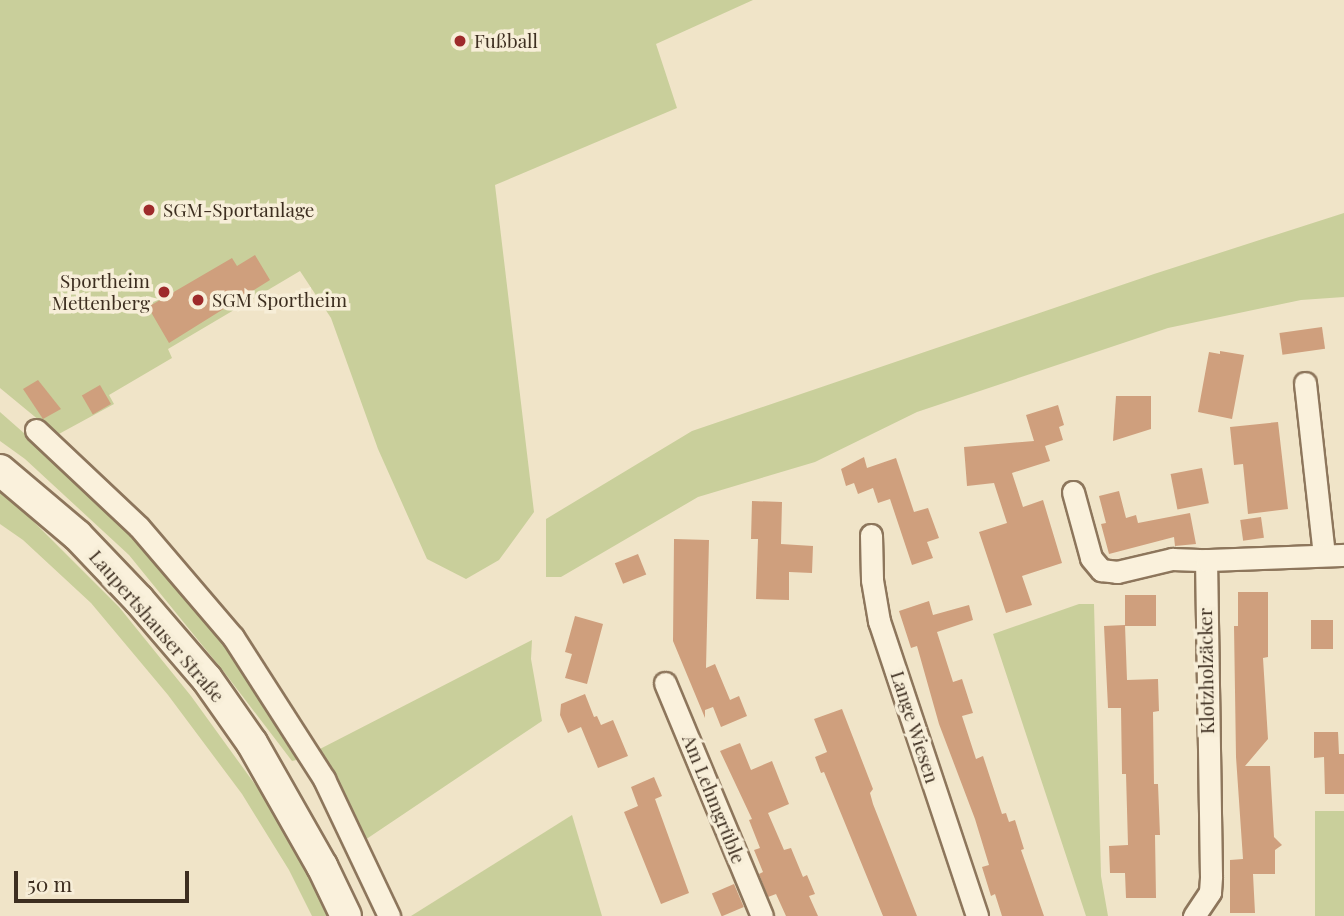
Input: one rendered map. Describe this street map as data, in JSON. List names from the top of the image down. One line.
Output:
{"streets":{"main road":["Laupertshauser Straße"],"street":["Klotzholzäcker","Lange Wiesen","Am Lehmgrüble"]},"places":["Fußball","SGM-Sportanlage","Sportheim Mettenberg","SGM Sportheim"],"scale_bar":"50 m"}
